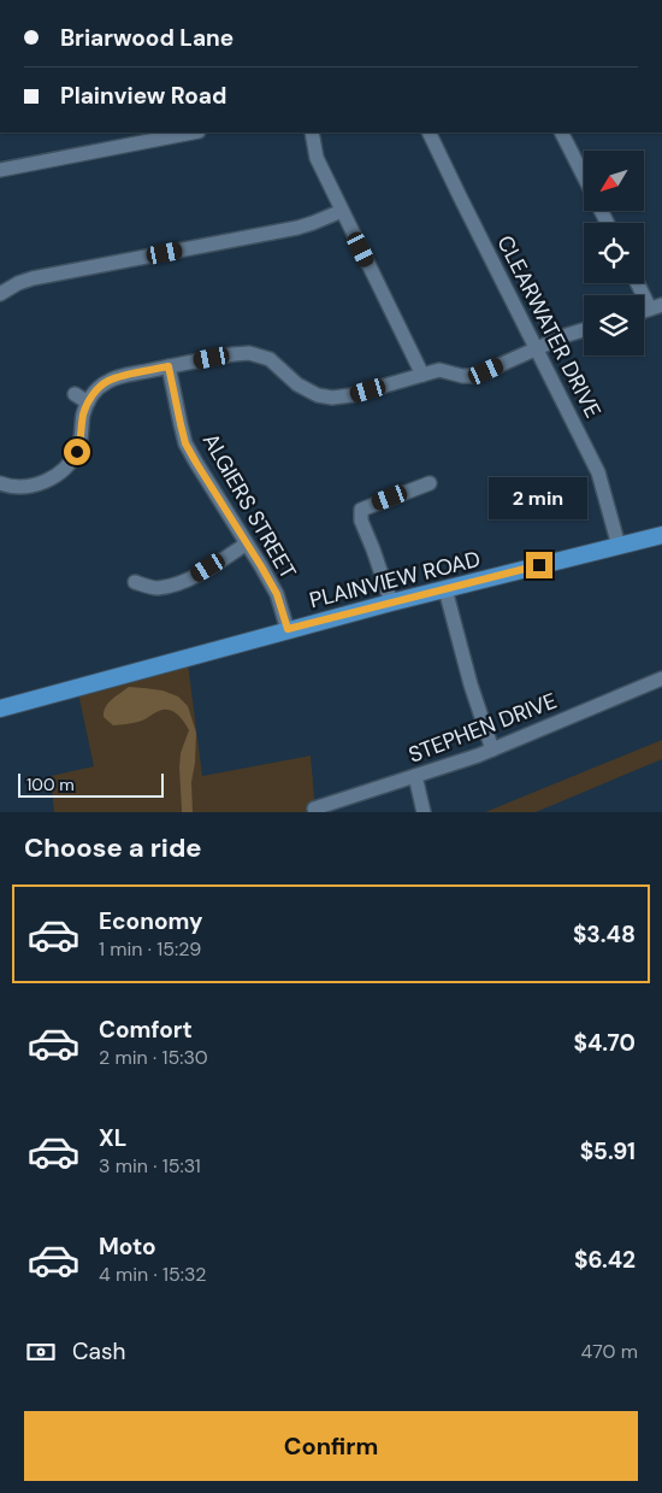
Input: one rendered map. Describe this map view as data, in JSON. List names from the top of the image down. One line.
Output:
{"streets":{"main road":["PLAINVIEW ROAD"],"street":["CLEARWATER DRIVE","ALGIERS STREET","STEPHEN DRIVE"]},"crossings":[["CLEARWATER DRIVE","PLAINVIEW ROAD"],["ALGIERS STREET","PLAINVIEW ROAD"]],"scale_bar":"100 m","north":"bottom left","page":{"banner":["Briarwood Lane","Plainview Road"],"bubble":"2 min","scale":"100 m","heading":"Choose a ride","list":[{"name":"Economy","note":"1 min · 15:29","value":"$3.48"},{"name":"Comfort","note":"2 min · 15:30","value":"$4.70"},{"name":"XL","note":"3 min · 15:31","value":"$5.91"},{"name":"Moto","note":"4 min · 15:32","value":"$6.42"}],"pay":["Cash","470 m"],"buttons":"Confirm"}}
